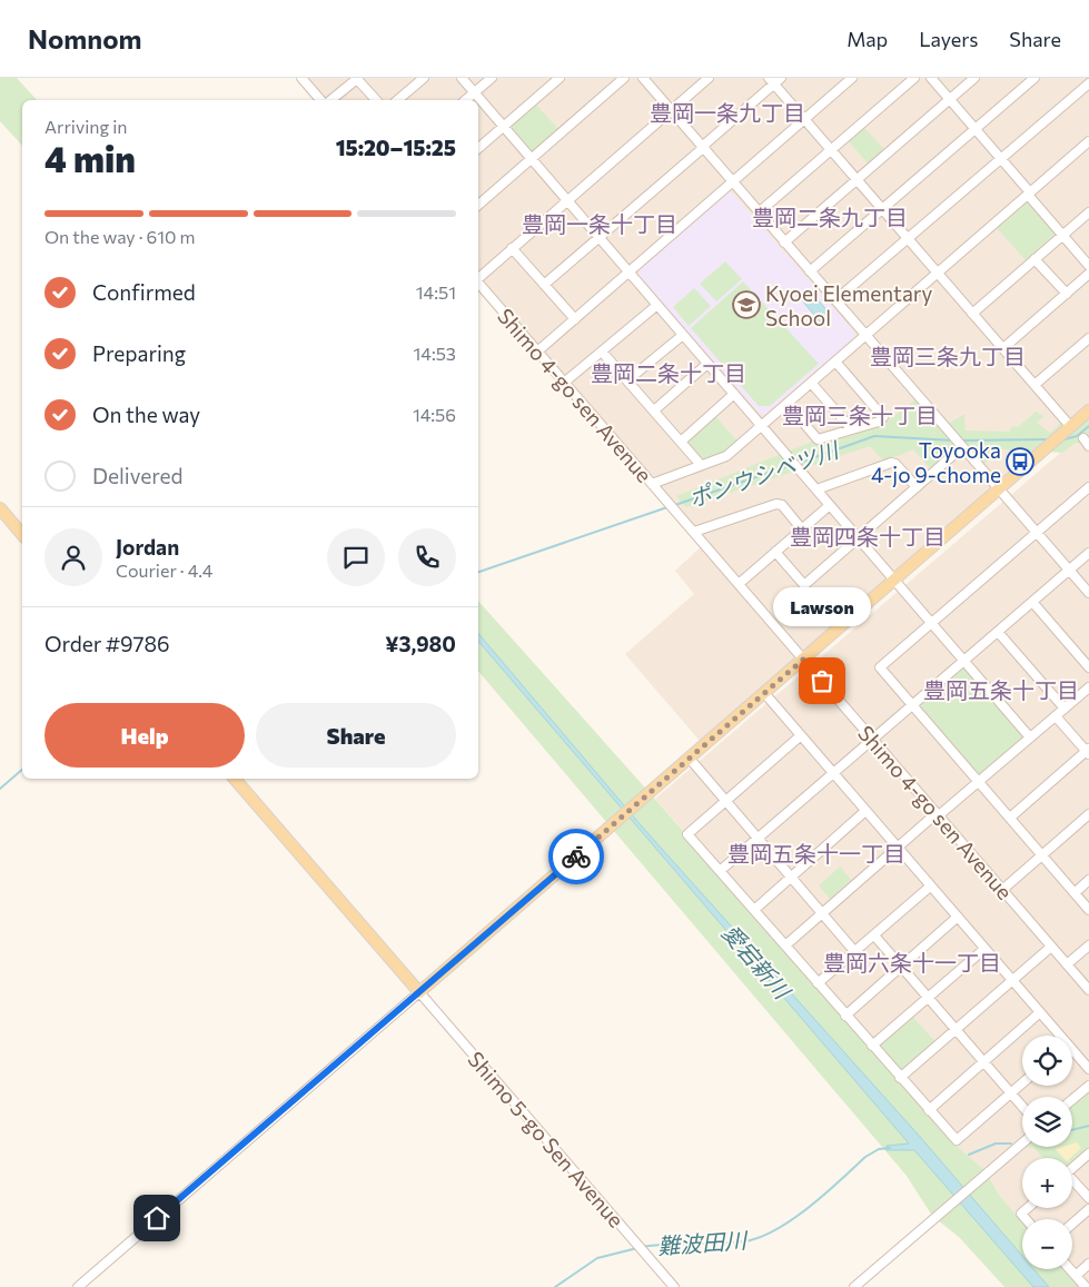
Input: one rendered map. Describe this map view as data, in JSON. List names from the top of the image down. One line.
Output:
{"streets":{"street":["Shimo 4-go sen Avenue","Shimo 5-go Sen Avenue"]},"districts":["豊岡一条九丁目","豊岡二条九丁目","豊岡一条十丁目","豊岡三条九丁目","豊岡二条十丁目","豊岡三条十丁目","豊岡四条十丁目","豊岡五条十丁目","豊岡五条十一丁目","豊岡六条十一丁目"],"water":["ポンウシベツ川","愛宕新川","難波田川"],"places":{"school or university":["Kyoei Elementary School"],"bus stop":["Toyooka 4-jo 9-chome"],"other":["Lawson"]},"page":{"header":"Nomnom","nav":["Map","Layers","Share"],"heading":["4 min","Arriving in","15:20–15:25"],"panel":["Jordan","Courier · 4.4","Order #9786","¥3,980"],"bar":"On the way · 610 m","list":[["Confirmed","14:51"],["Preparing","14:53"],["On the way","14:56"],"Delivered"],"bubble":"Lawson","buttons":["Help","Share"],"map_buttons":["+","−"]}}
